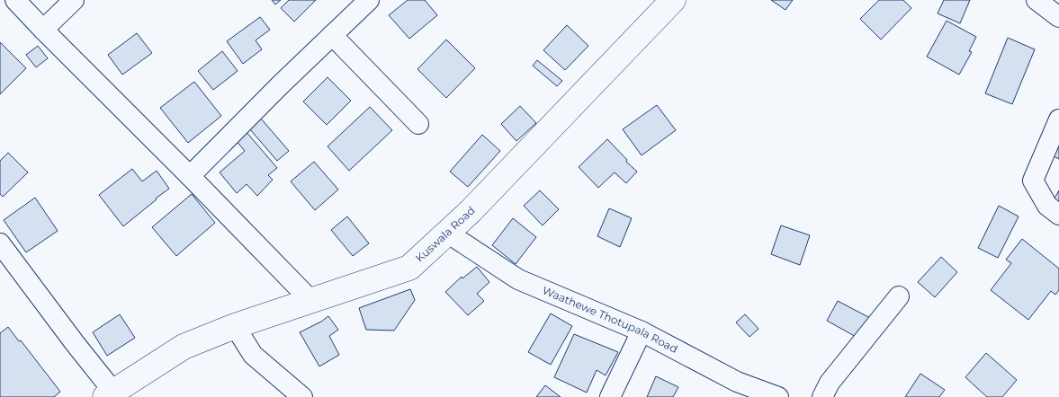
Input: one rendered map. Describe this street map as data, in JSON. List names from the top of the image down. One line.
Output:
{"streets":{"street":["Kuswala Road","Waathewe Thotupala Road"]},"crossings":[["Kuswala Road","Waathewe Thotupala Road"]]}
